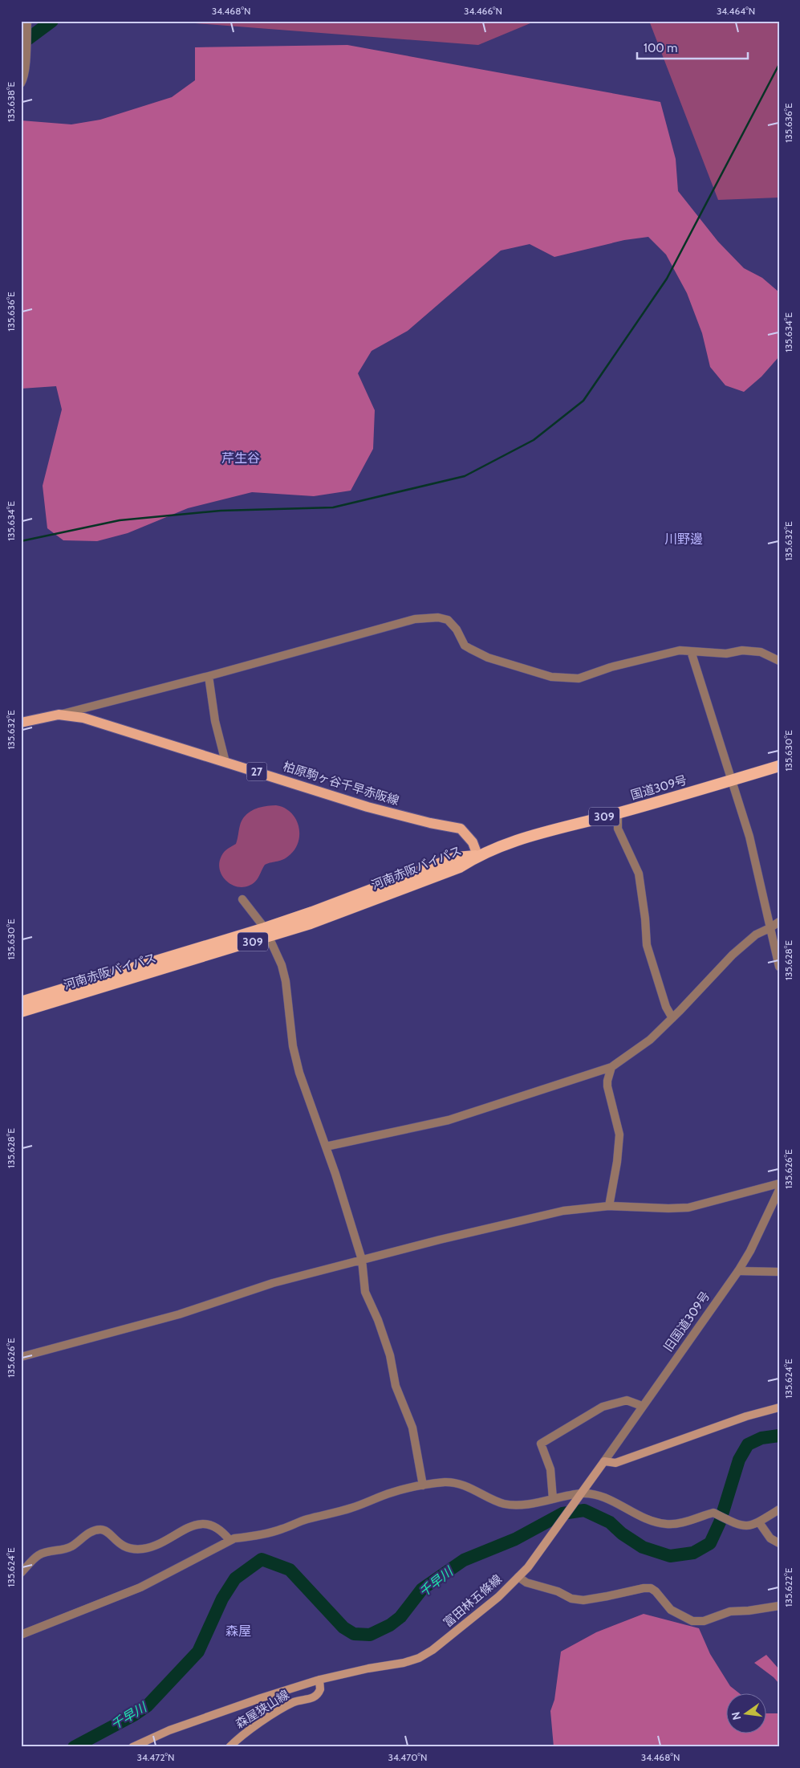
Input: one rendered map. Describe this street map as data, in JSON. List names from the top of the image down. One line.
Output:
{"streets":{"highway":["国道309号","309","河南赤阪バイパス"],"main road":["27","柏原駒ヶ谷千早赤阪線","富田林五條線","森屋狭山線"],"street":["旧国道309号"]},"crossings":[["柏原駒ヶ谷千早赤阪線","国道309号"],["柏原駒ヶ谷千早赤阪線","河南赤阪バイパス"],["国道309号","河南赤阪バイパス"],["旧国道309号","富田林五條線"],["富田林五條線","森屋狭山線"]],"districts":["芹生谷","川野邊","森屋"],"water":["千早川"],"scale_bar":"100 m","north":"left","coordinates":["34.468°N","34.466°N","34.464°N","135.638°E","135.636°E","135.634°E","135.632°E","135.630°E","135.628°E","135.626°E","135.624°E","135.622°E","34.472°N","34.470°N"]}
